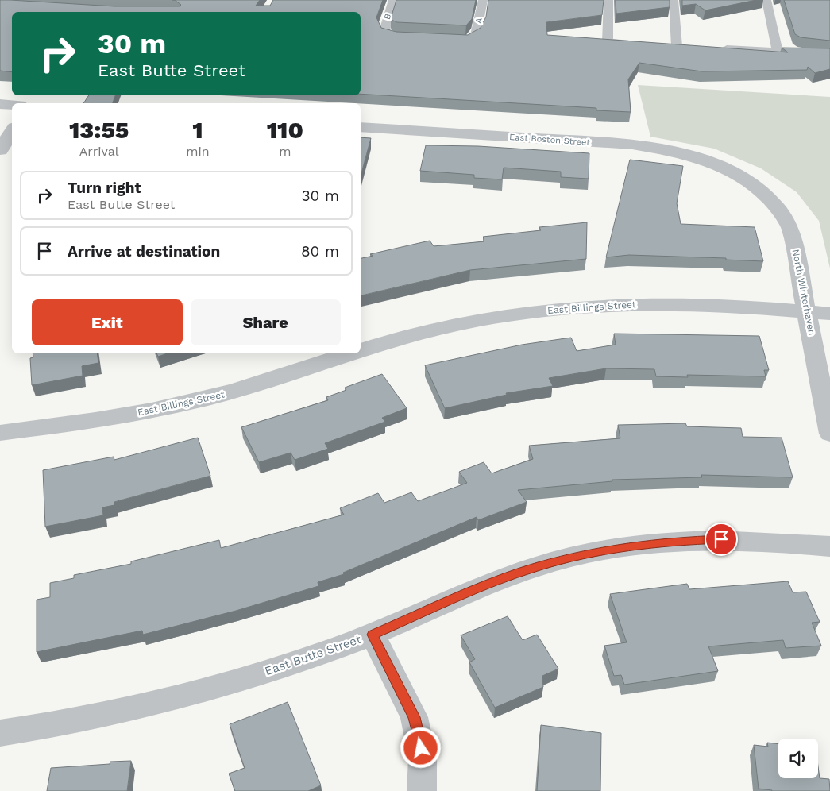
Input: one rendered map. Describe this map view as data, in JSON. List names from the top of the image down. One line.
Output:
{"streets":{"street":["East Boston Street","North Winterhaven","East Billings Street","East Butte Street"],"lane":["B","A"]},"crossings":[["East Boston Street","North Winterhaven"],["North Winterhaven","East Billings Street"]],"page":{"turn":["30 m","East Butte Street"],"eta":["13:55","Arrival","1","min","110","m"],"list":[{"name":"Turn right","note":"East Butte Street","value":"30 m"},{"name":"Arrive at destination","value":"80 m"}],"buttons":["Exit","Share"]}}
